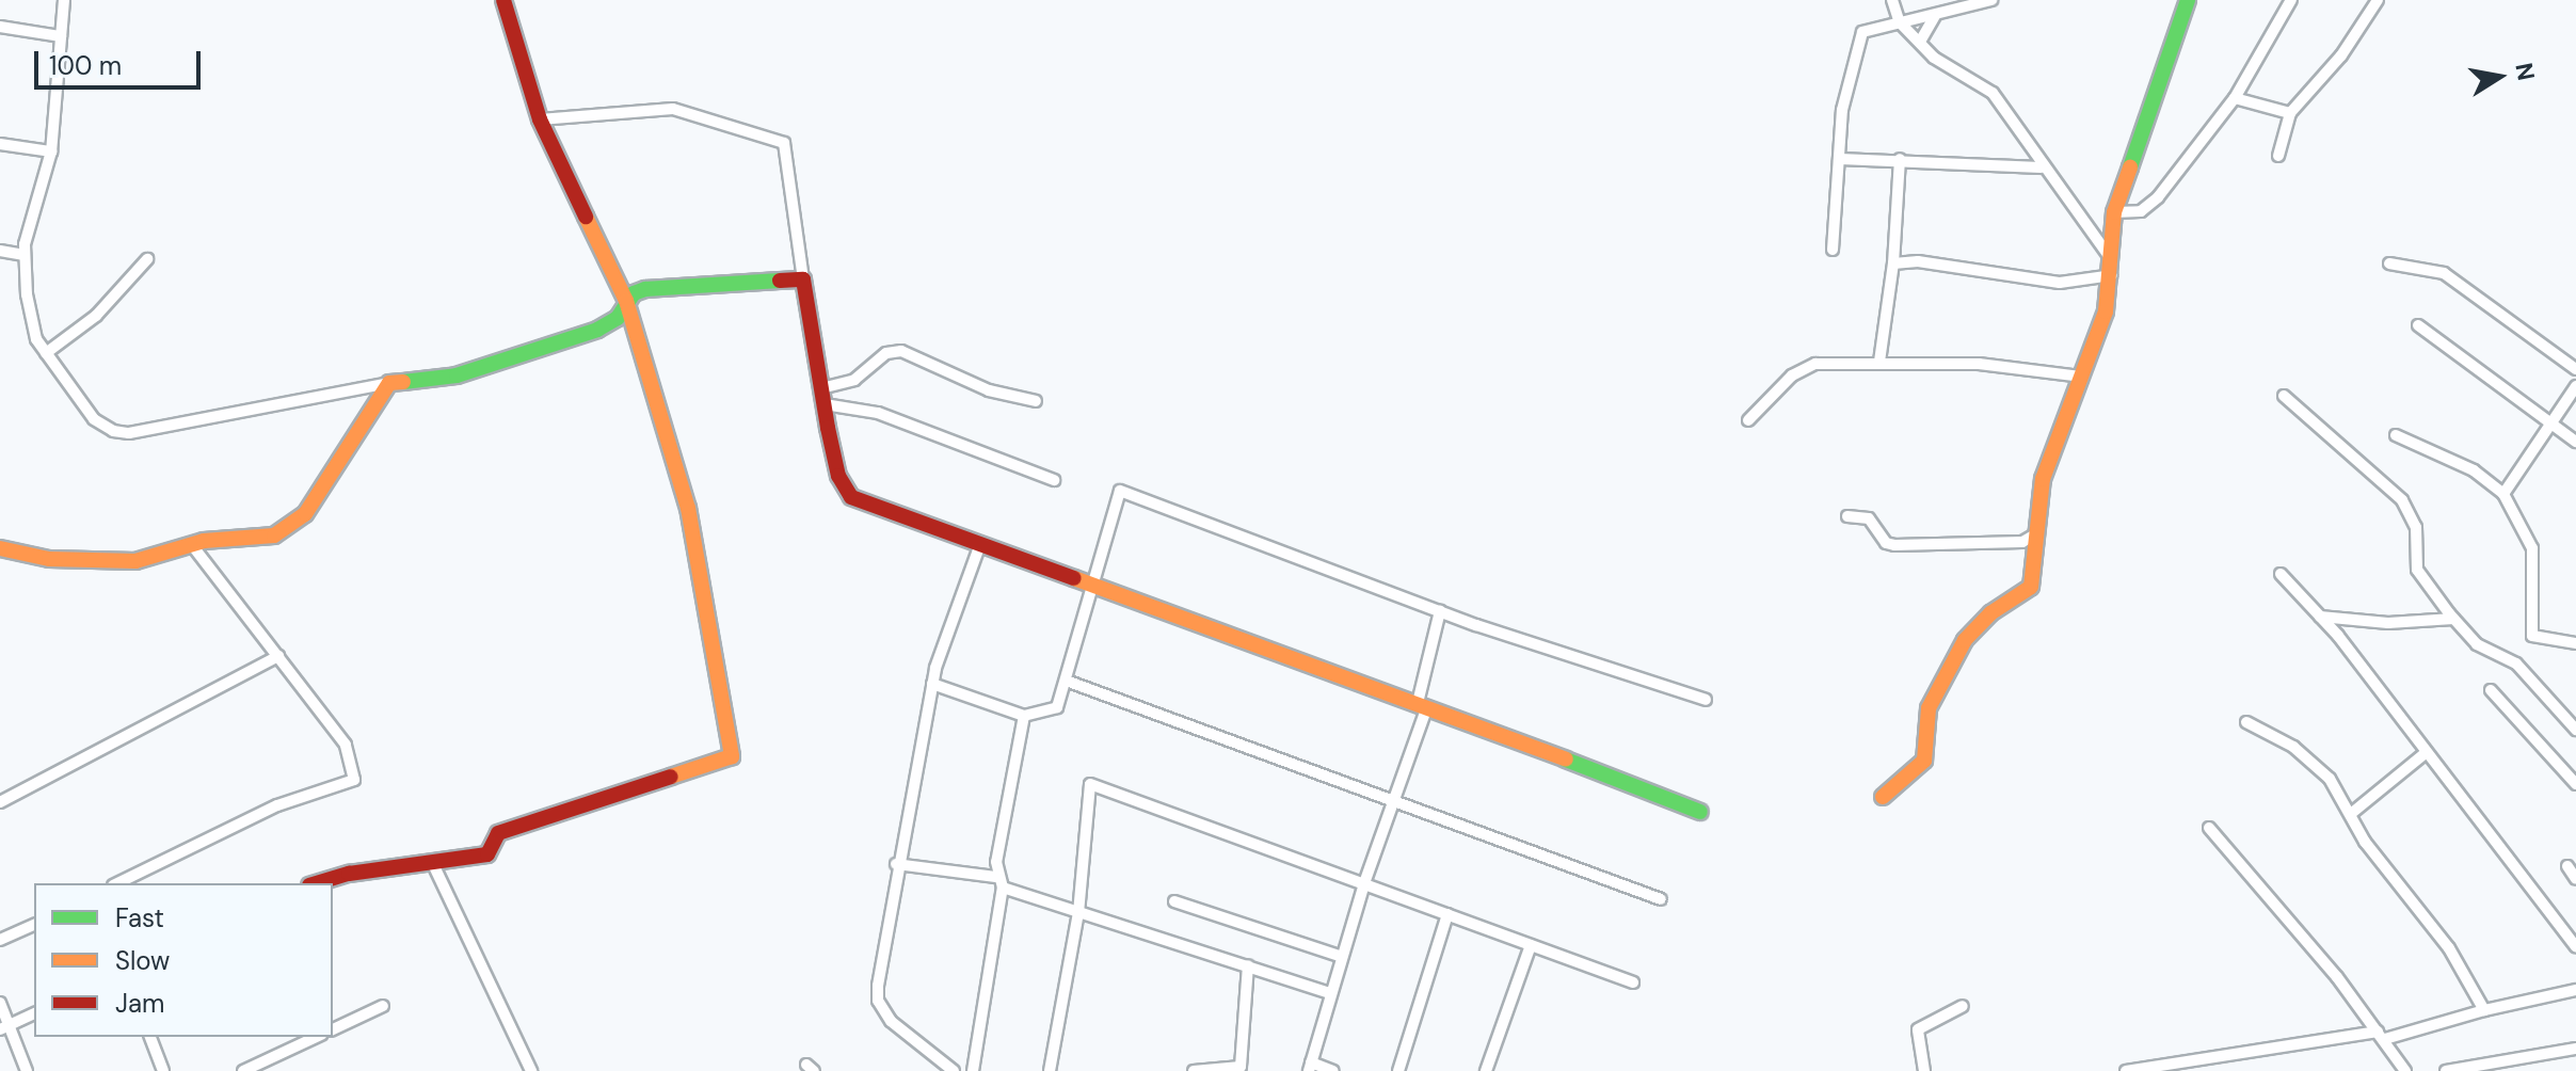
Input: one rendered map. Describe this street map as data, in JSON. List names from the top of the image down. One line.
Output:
{"legend":["Fast","Slow","Jam"],"scale_bar":"100 m","north":"right"}
